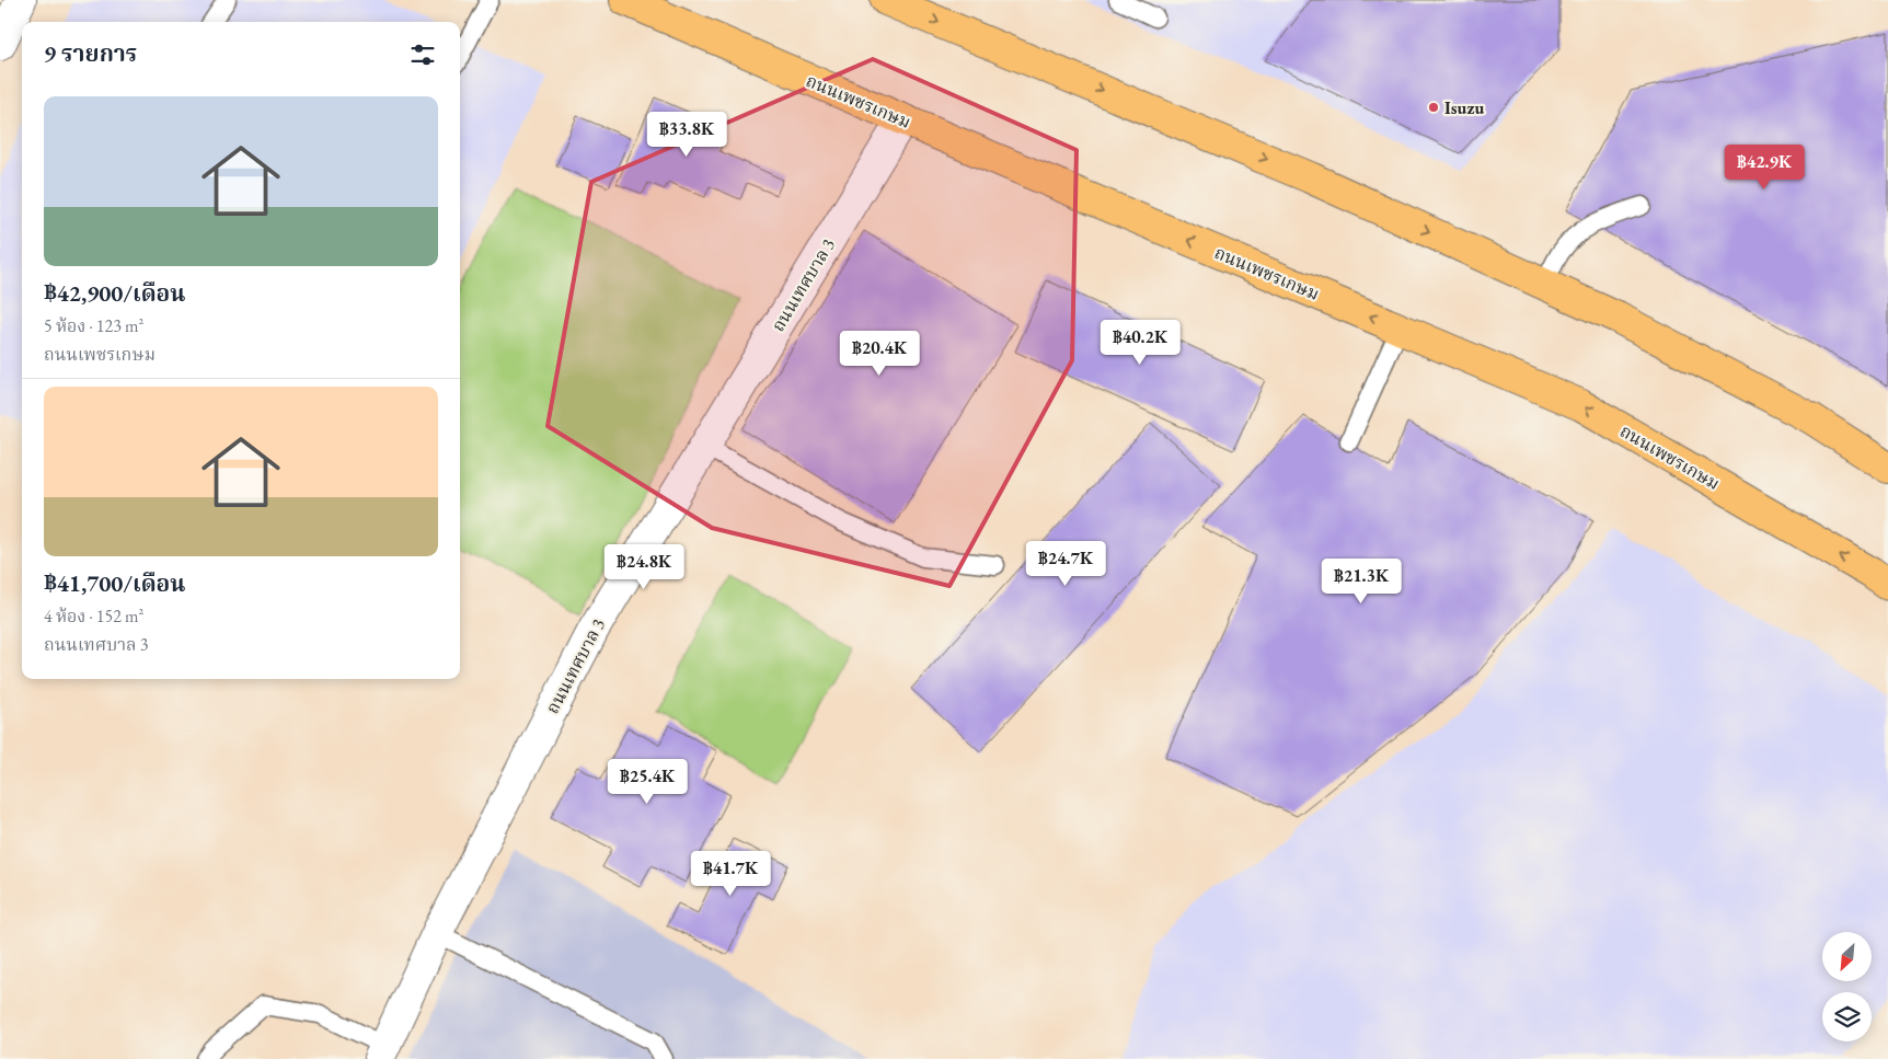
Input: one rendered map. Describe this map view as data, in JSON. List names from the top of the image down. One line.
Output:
{"streets":{"highway":["ถนนเพชรเกษม"],"street":["ถนนเทศบาล 3"]},"crossings":[["ถนนเพชรเกษม","ถนนเทศบาล 3"]],"places":["Isuzu"],"north":"bottom left","page":{"heading":"9 รายการ","list":[{"name":"฿42,900/เดือน","note":"5 ห้อง · 123 m² · ถนนเพชรเกษม"},{"name":"฿41,700/เดือน","note":"4 ห้อง · 152 m² · ถนนเทศบาล 3"}],"price":["฿33.8K","฿42.9K","฿40.2K","฿20.4K","฿24.7K","฿24.8K","฿21.3K","฿25.4K","฿41.7K"]}}
